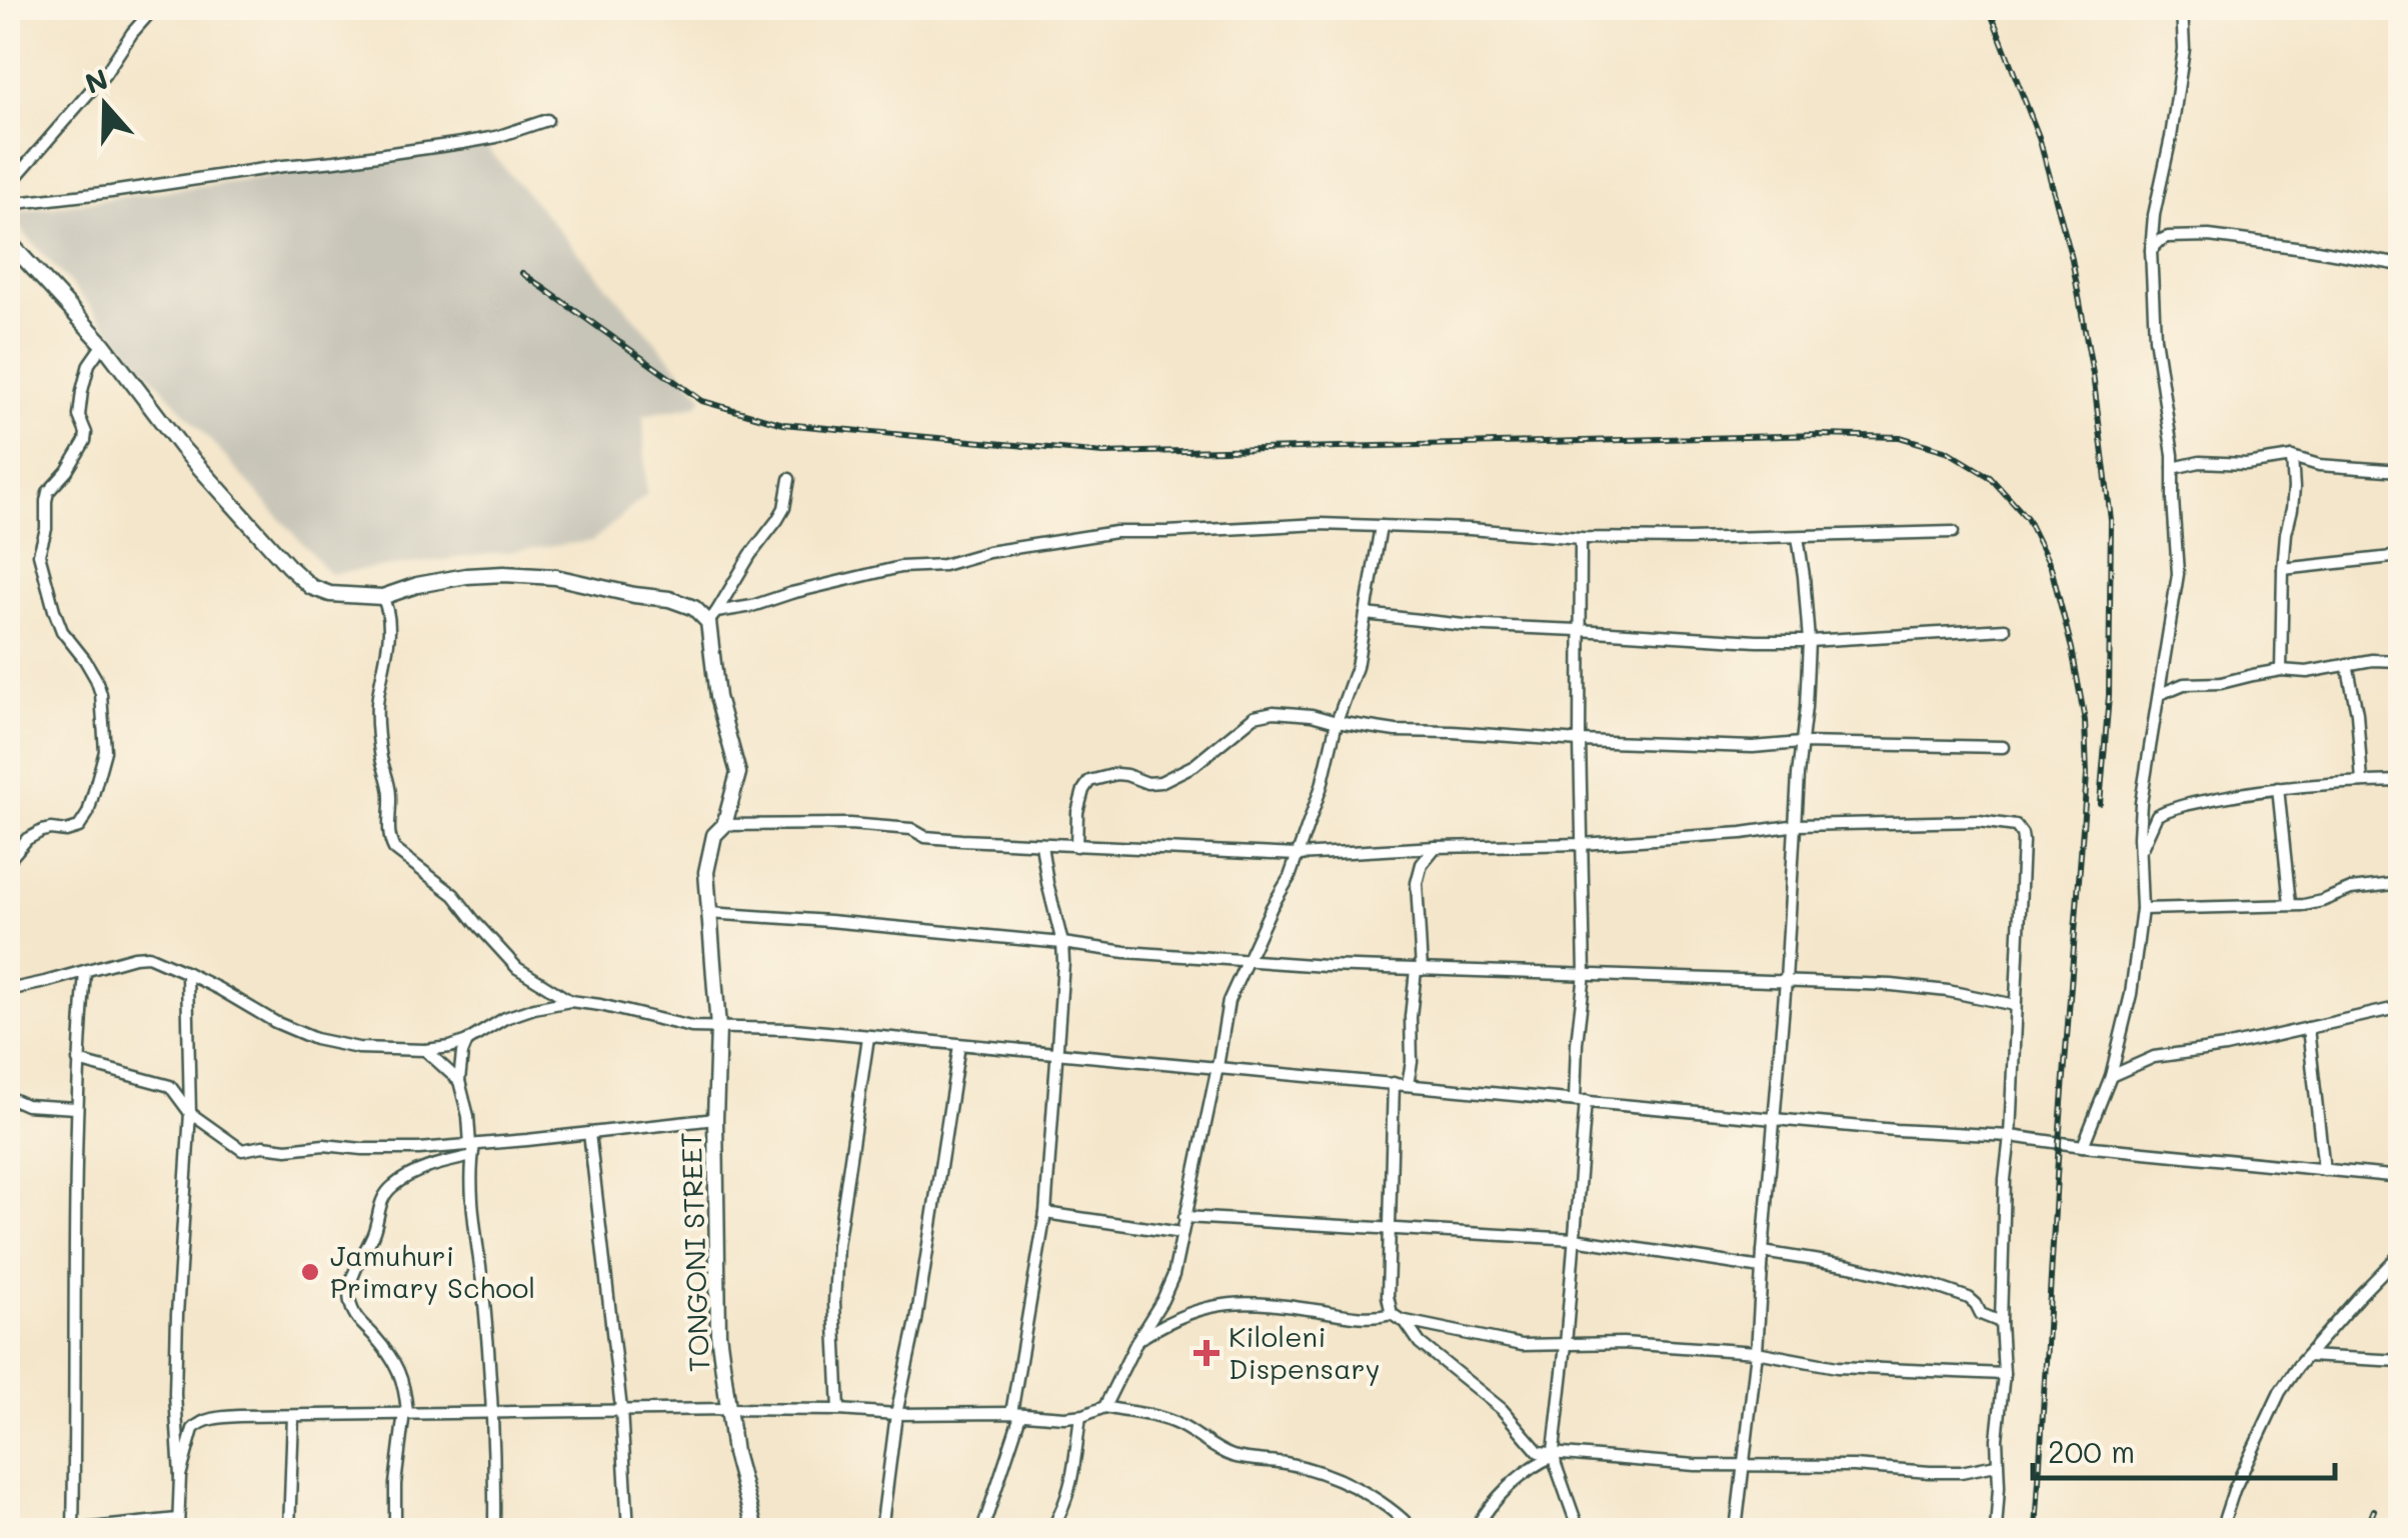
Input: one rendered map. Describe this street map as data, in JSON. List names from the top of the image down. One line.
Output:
{"streets":{"street":["TONGONI STREET"]},"places":{"other":["Jamuhuri Primary School"],"health":["Kiloleni Dispensary"]},"scale_bar":"200 m","north":"top"}
